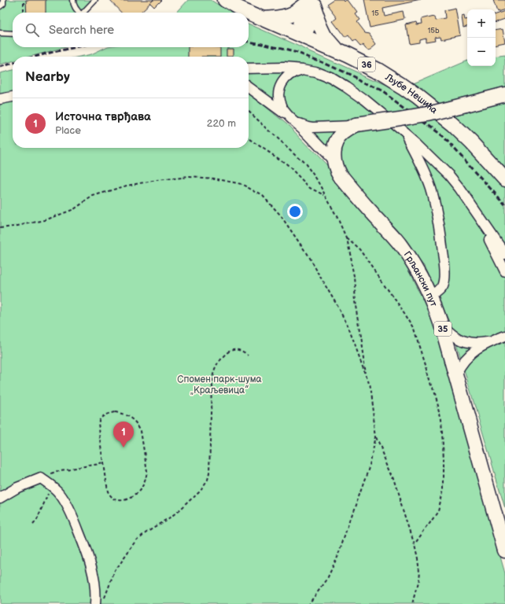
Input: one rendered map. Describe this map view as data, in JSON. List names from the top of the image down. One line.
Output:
{"streets":{"main road":["36","Љубе Нешића","Грљански пут","35"]},"parks":["Спомен парк-шума „Краљевица”"],"house_numbers":["15","15b"],"page":{"map_buttons":["+","−"],"search":"Search here","heading":"Nearby","list":[{"mark":"1","name":"Источна тврђава","note":"Place","value":"220 m"}],"pins":"1"}}
